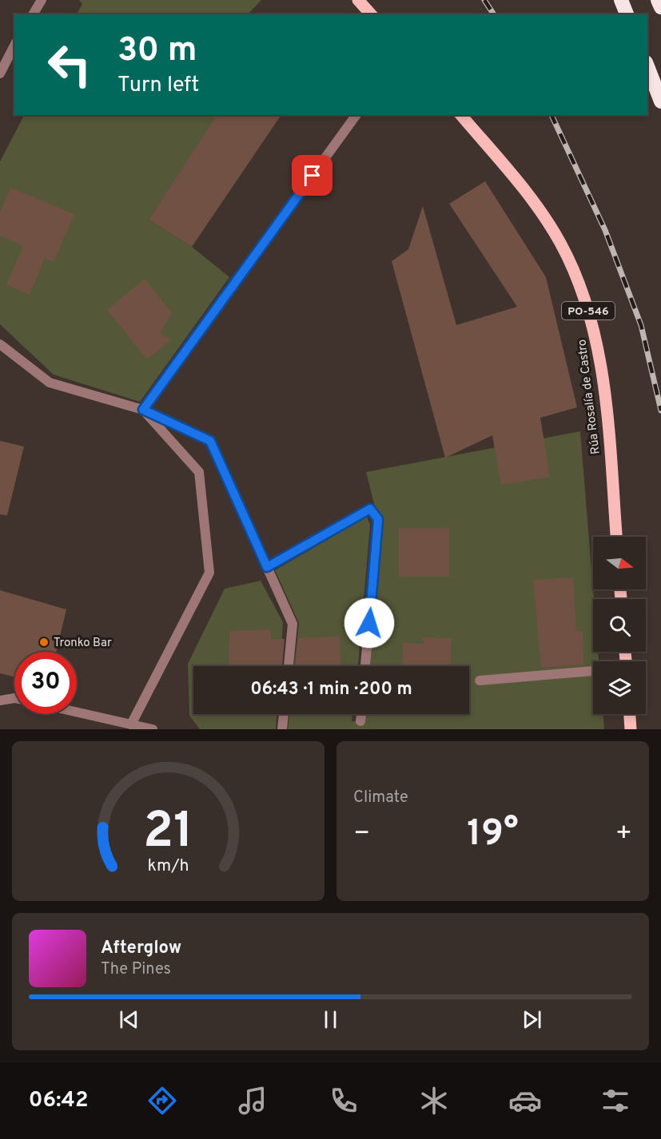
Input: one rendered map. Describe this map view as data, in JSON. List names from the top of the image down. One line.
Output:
{"streets":{"main road":["PO-546","Rúa Rosalía de Castro"]},"places":["Tronko Bar"],"north":"right","page":{"turn":["30 m","Turn left"],"limit":"30","trip":"06:43 · 1 min · 200 m","tile":"Climate","heat":["−","19°","+"],"song":["Afterglow","The Pines"],"tabs":"06:42","gauge":["21","km/h"]}}
